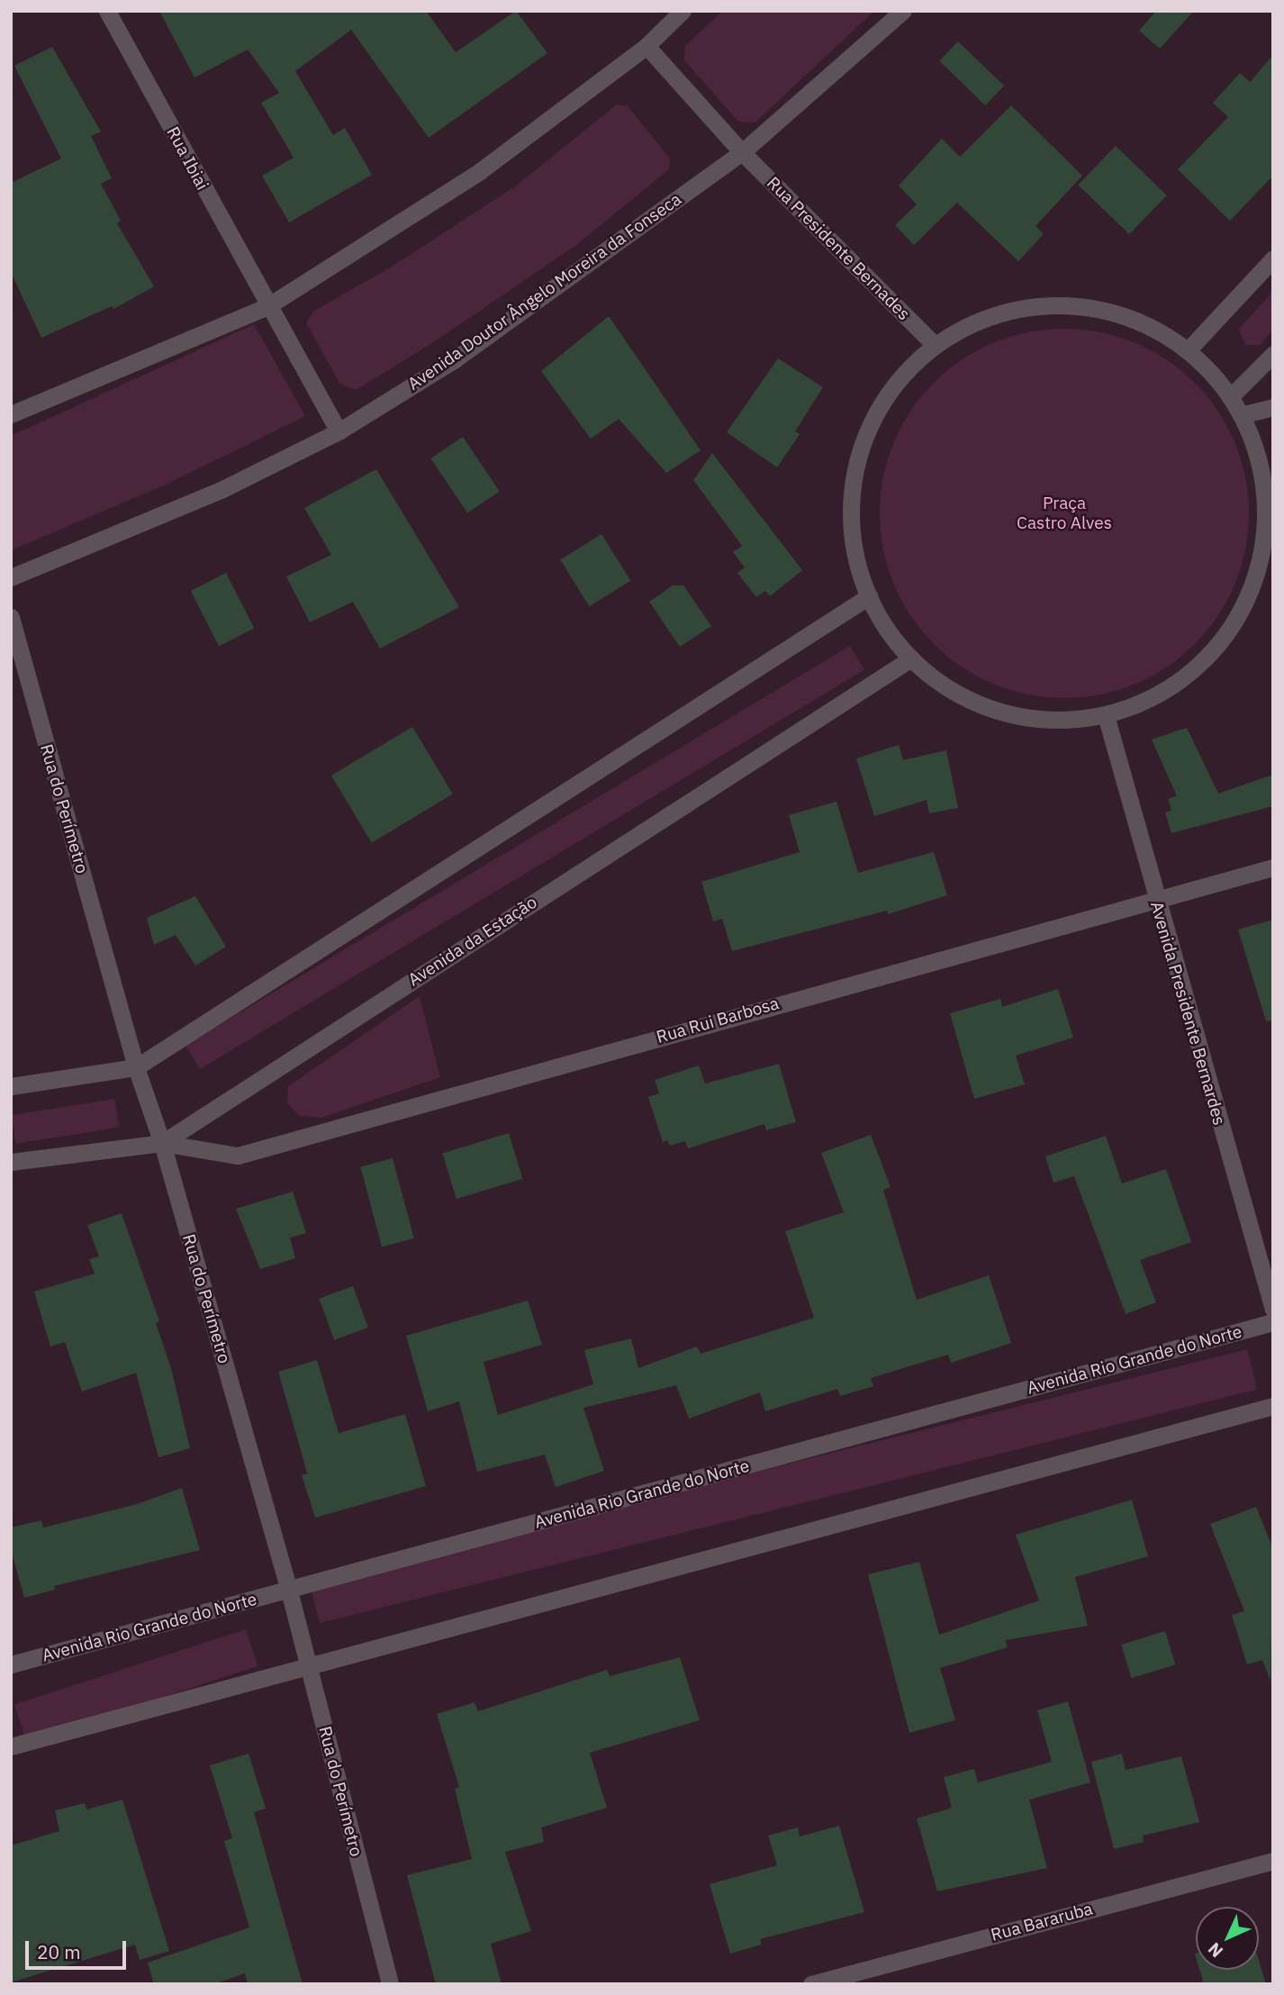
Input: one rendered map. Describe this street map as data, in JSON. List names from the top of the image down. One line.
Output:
{"streets":{"street":["Rua Ibiai","Rua Presidente Bernades","Avenida Doutor Ângelo Moreira da Fonseca","Rua do Perímetro","Avenida da Estação","Avenida Presidente Bernardes","Rua Rui Barbosa","Avenida Rio Grande do Norte","Rua Bararuba"]},"crossings":[["Rua Ibiai","Avenida Doutor Ângelo Moreira da Fonseca"],["Rua Presidente Bernades","Avenida Doutor Ângelo Moreira da Fonseca"],["Rua do Perímetro","Avenida da Estação"],["Rua do Perímetro","Rua Rui Barbosa"],["Rua do Perímetro","Avenida Rio Grande do Norte"],["Avenida da Estação","Rua Rui Barbosa"],["Avenida Presidente Bernardes","Rua Rui Barbosa"]],"parks":["Praça Castro Alves"],"scale_bar":"20 m","north":"bottom left"}
